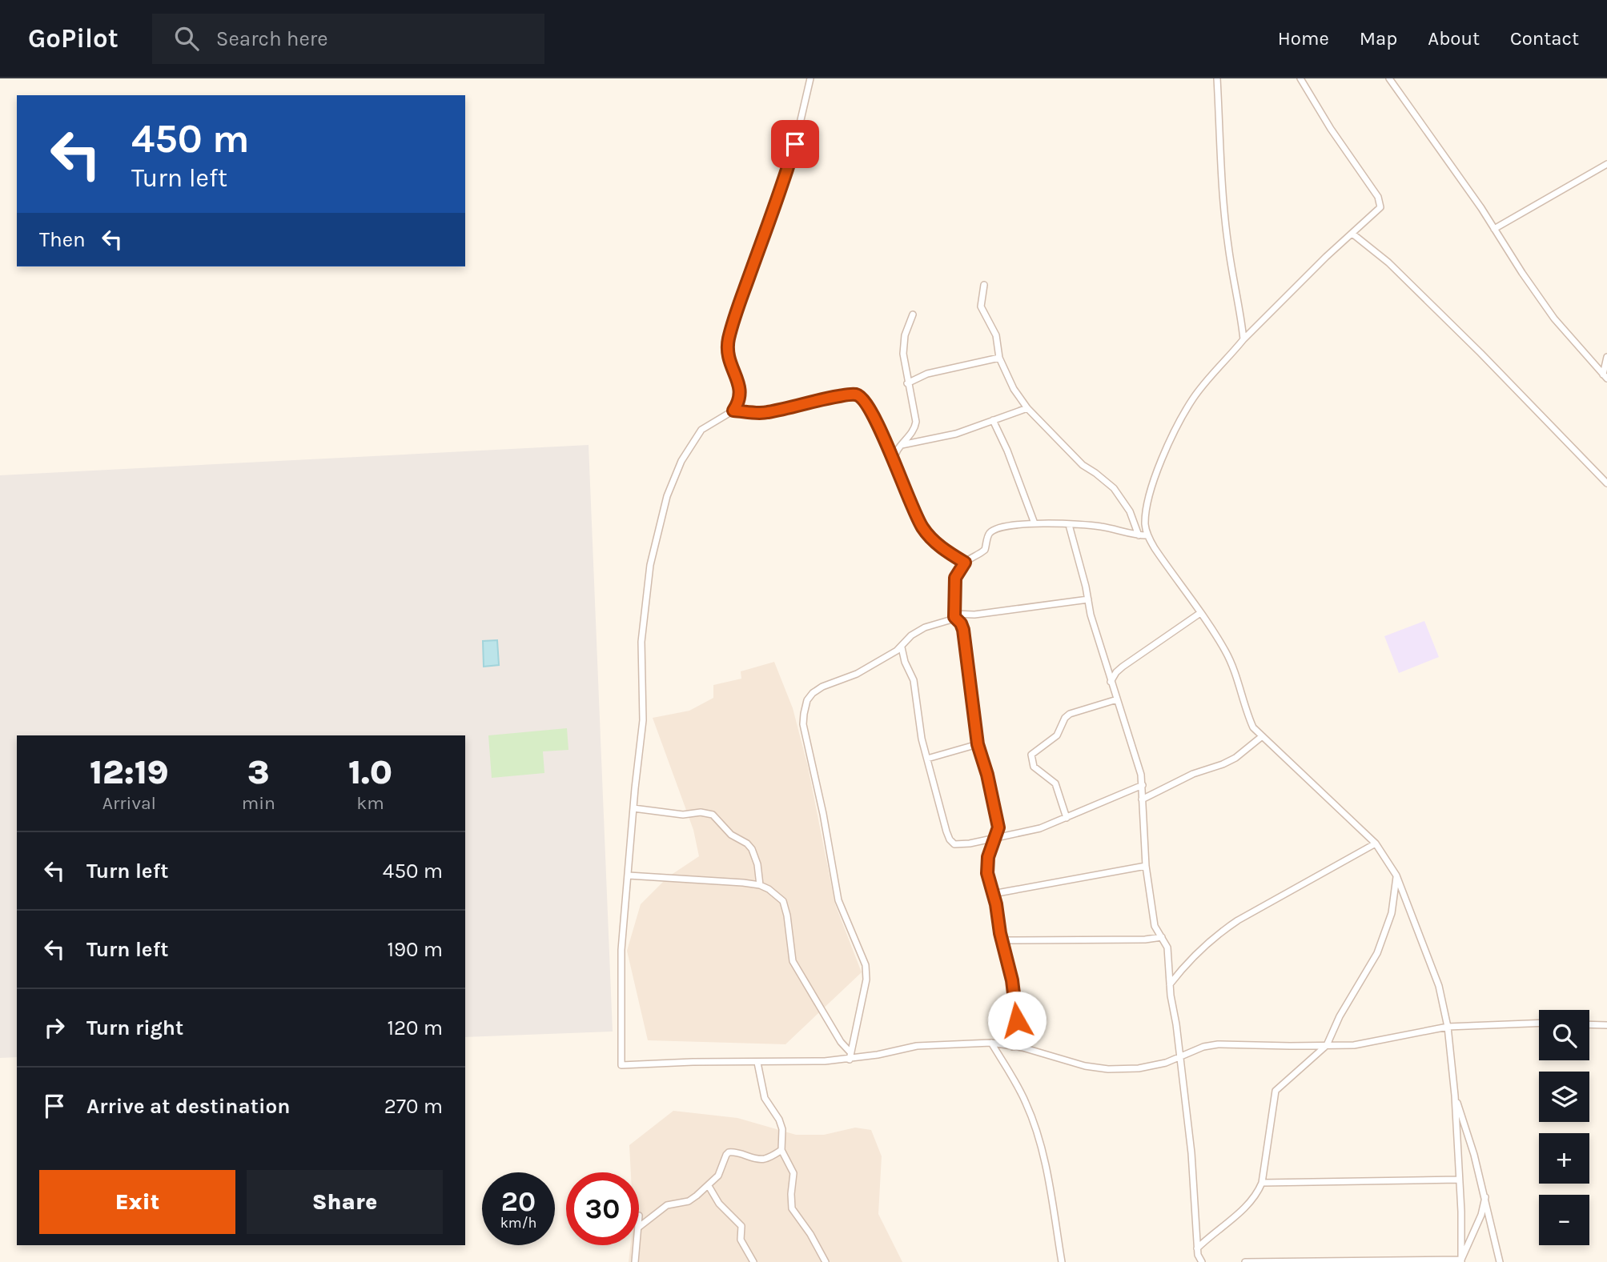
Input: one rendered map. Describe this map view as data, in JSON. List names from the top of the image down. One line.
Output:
{"page":{"header":"GoPilot","search":"Search here","nav":["Home","Map","About","Contact"],"turn":["450 m","Turn left"],"then":"Then","eta":["12:19","Arrival","3","min","1.0","km"],"list":[{"name":"Turn left","value":"450 m"},{"name":"Turn left","value":"190 m"},{"name":"Turn right","value":"120 m"},{"name":"Arrive at destination","value":"270 m"}],"map_buttons":["+","−"],"buttons":["Exit","Share"],"speed":"20 km/h","limit":"30"}}
